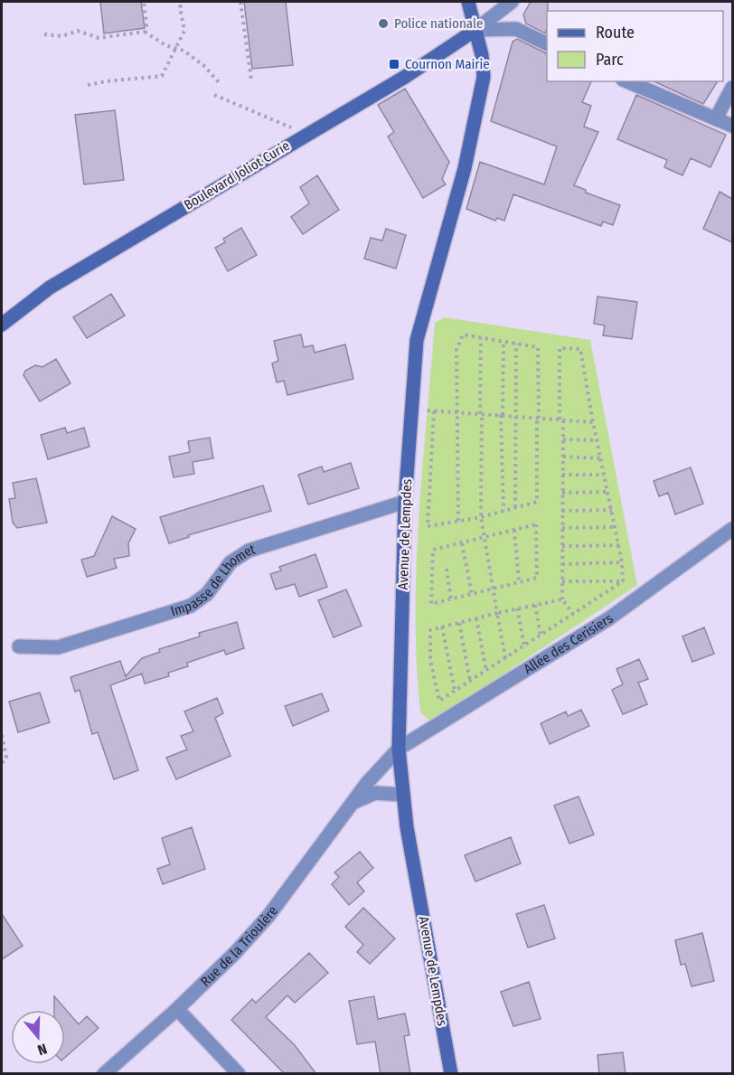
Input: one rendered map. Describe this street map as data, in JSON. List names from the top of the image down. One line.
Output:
{"streets":{"street":["Boulevard Joliot Curie","Avenue de Lempdes","Impasse de Lhomet","Allée des Cerisiers","Rue de la Trioulère"]},"crossings":[["Boulevard Joliot Curie","Avenue de Lempdes"],["Avenue de Lempdes","Impasse de Lhomet"],["Avenue de Lempdes","Allée des Cerisiers"],["Avenue de Lempdes","Rue de la Trioulère"],["Allée des Cerisiers","Rue de la Trioulère"]],"places":{"other":["Police nationale"],"transit":["Cournon Mairie"]},"legend":["Route","Parc"],"north":"bottom"}
